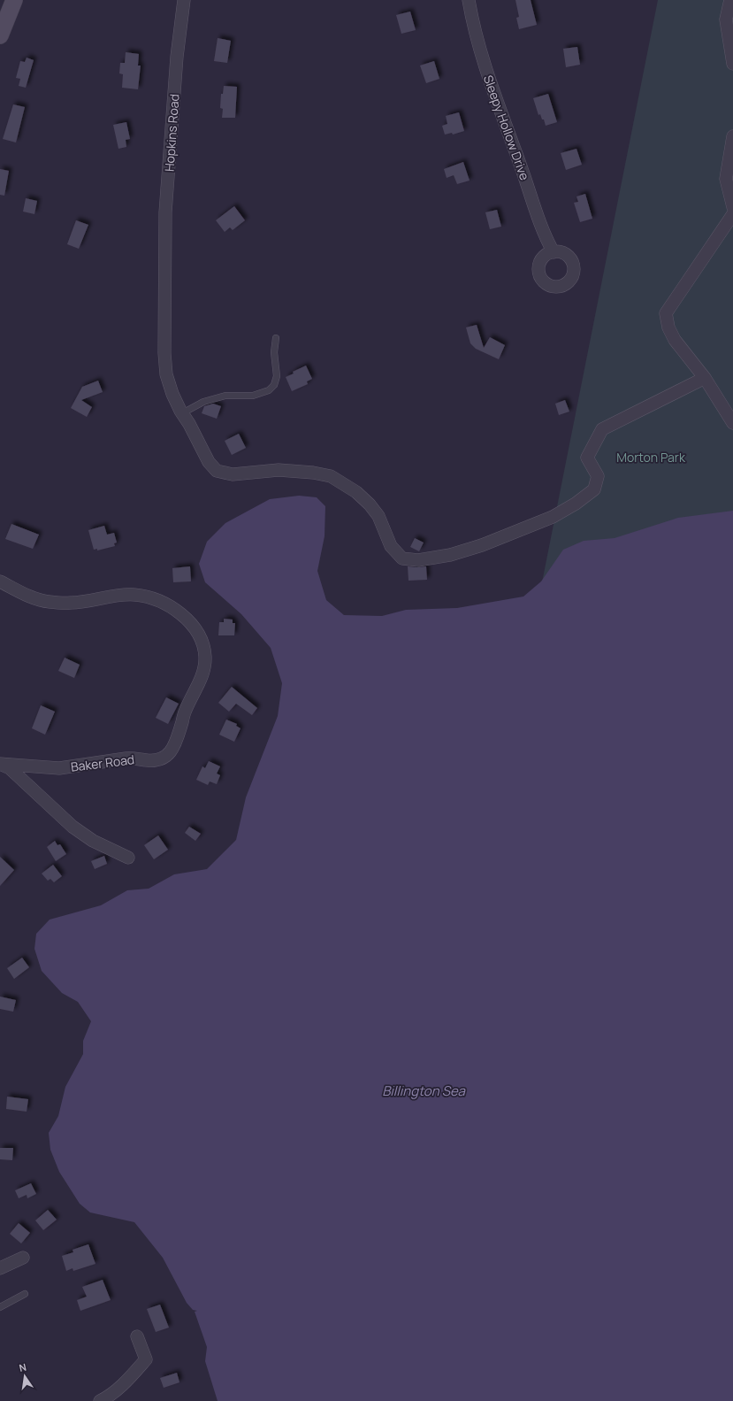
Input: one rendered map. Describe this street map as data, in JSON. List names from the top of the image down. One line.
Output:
{"streets":{"street":["Sleepy Hollow Drive","Hopkins Road","Baker Road"]},"water":["Billington Sea"],"parks":["Morton Park"],"north":"top"}
